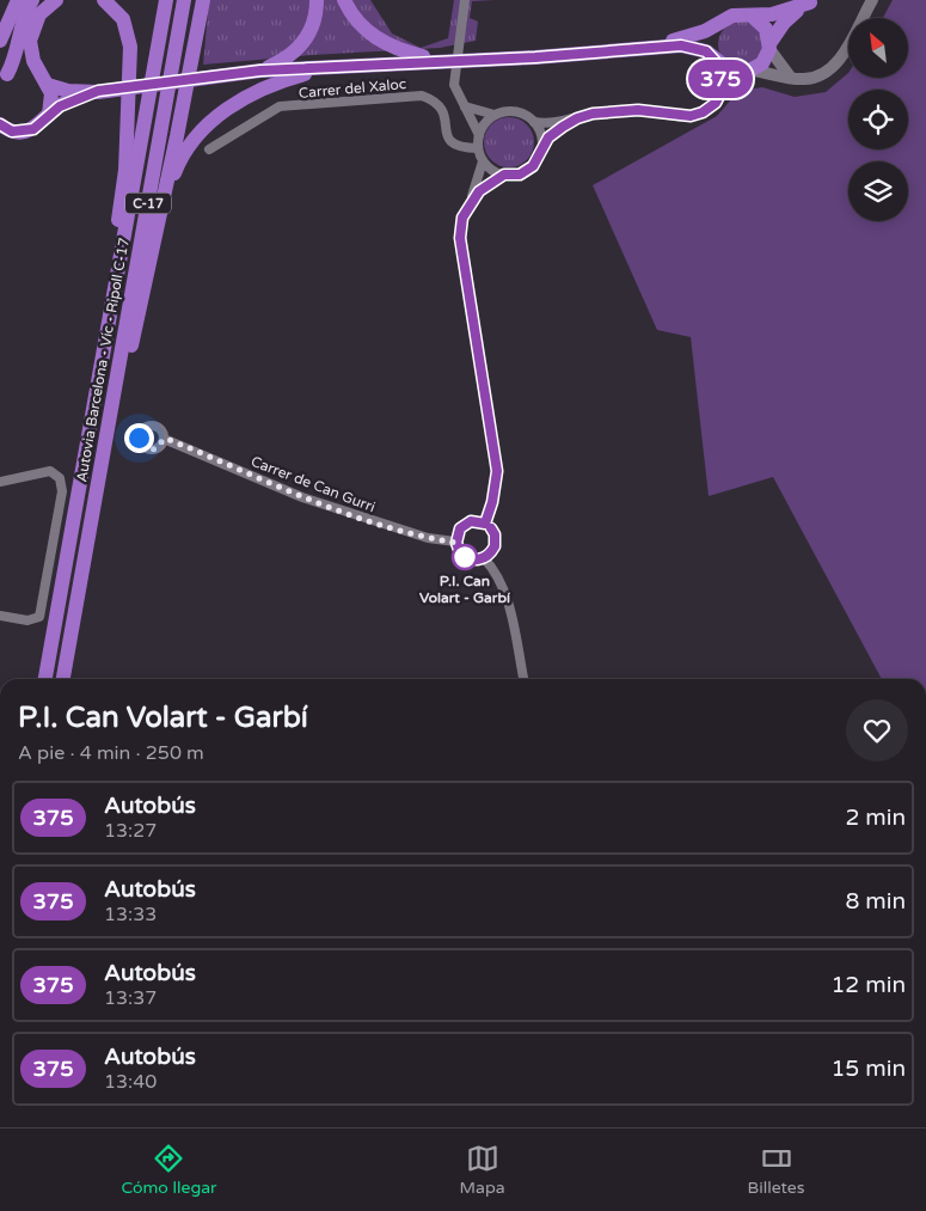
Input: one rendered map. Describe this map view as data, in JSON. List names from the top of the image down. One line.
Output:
{"streets":{"highway":["C-17","Autovia Barcelona - Vic - Ripoll C-17"],"street":["Carrer del Xaloc","Carrer de Can Gurri"]},"places":["P.I. Can Volart - Garbí"],"lines":["bus line 375"],"north":"top left","page":{"on_map":"375","heading":["P.I. Can Volart - Garbí","A pie · 4 min · 250 m"],"list":[{"mark":"375","name":"Autobús","note":"13:27","value":"2 min"},{"mark":"375","name":"Autobús","note":"13:33","value":"8 min"},{"mark":"375","name":"Autobús","note":"13:37","value":"12 min"},{"mark":"375","name":"Autobús","note":"13:40","value":"15 min"}],"tabs":["Cómo llegar","Mapa","Billetes"]}}
